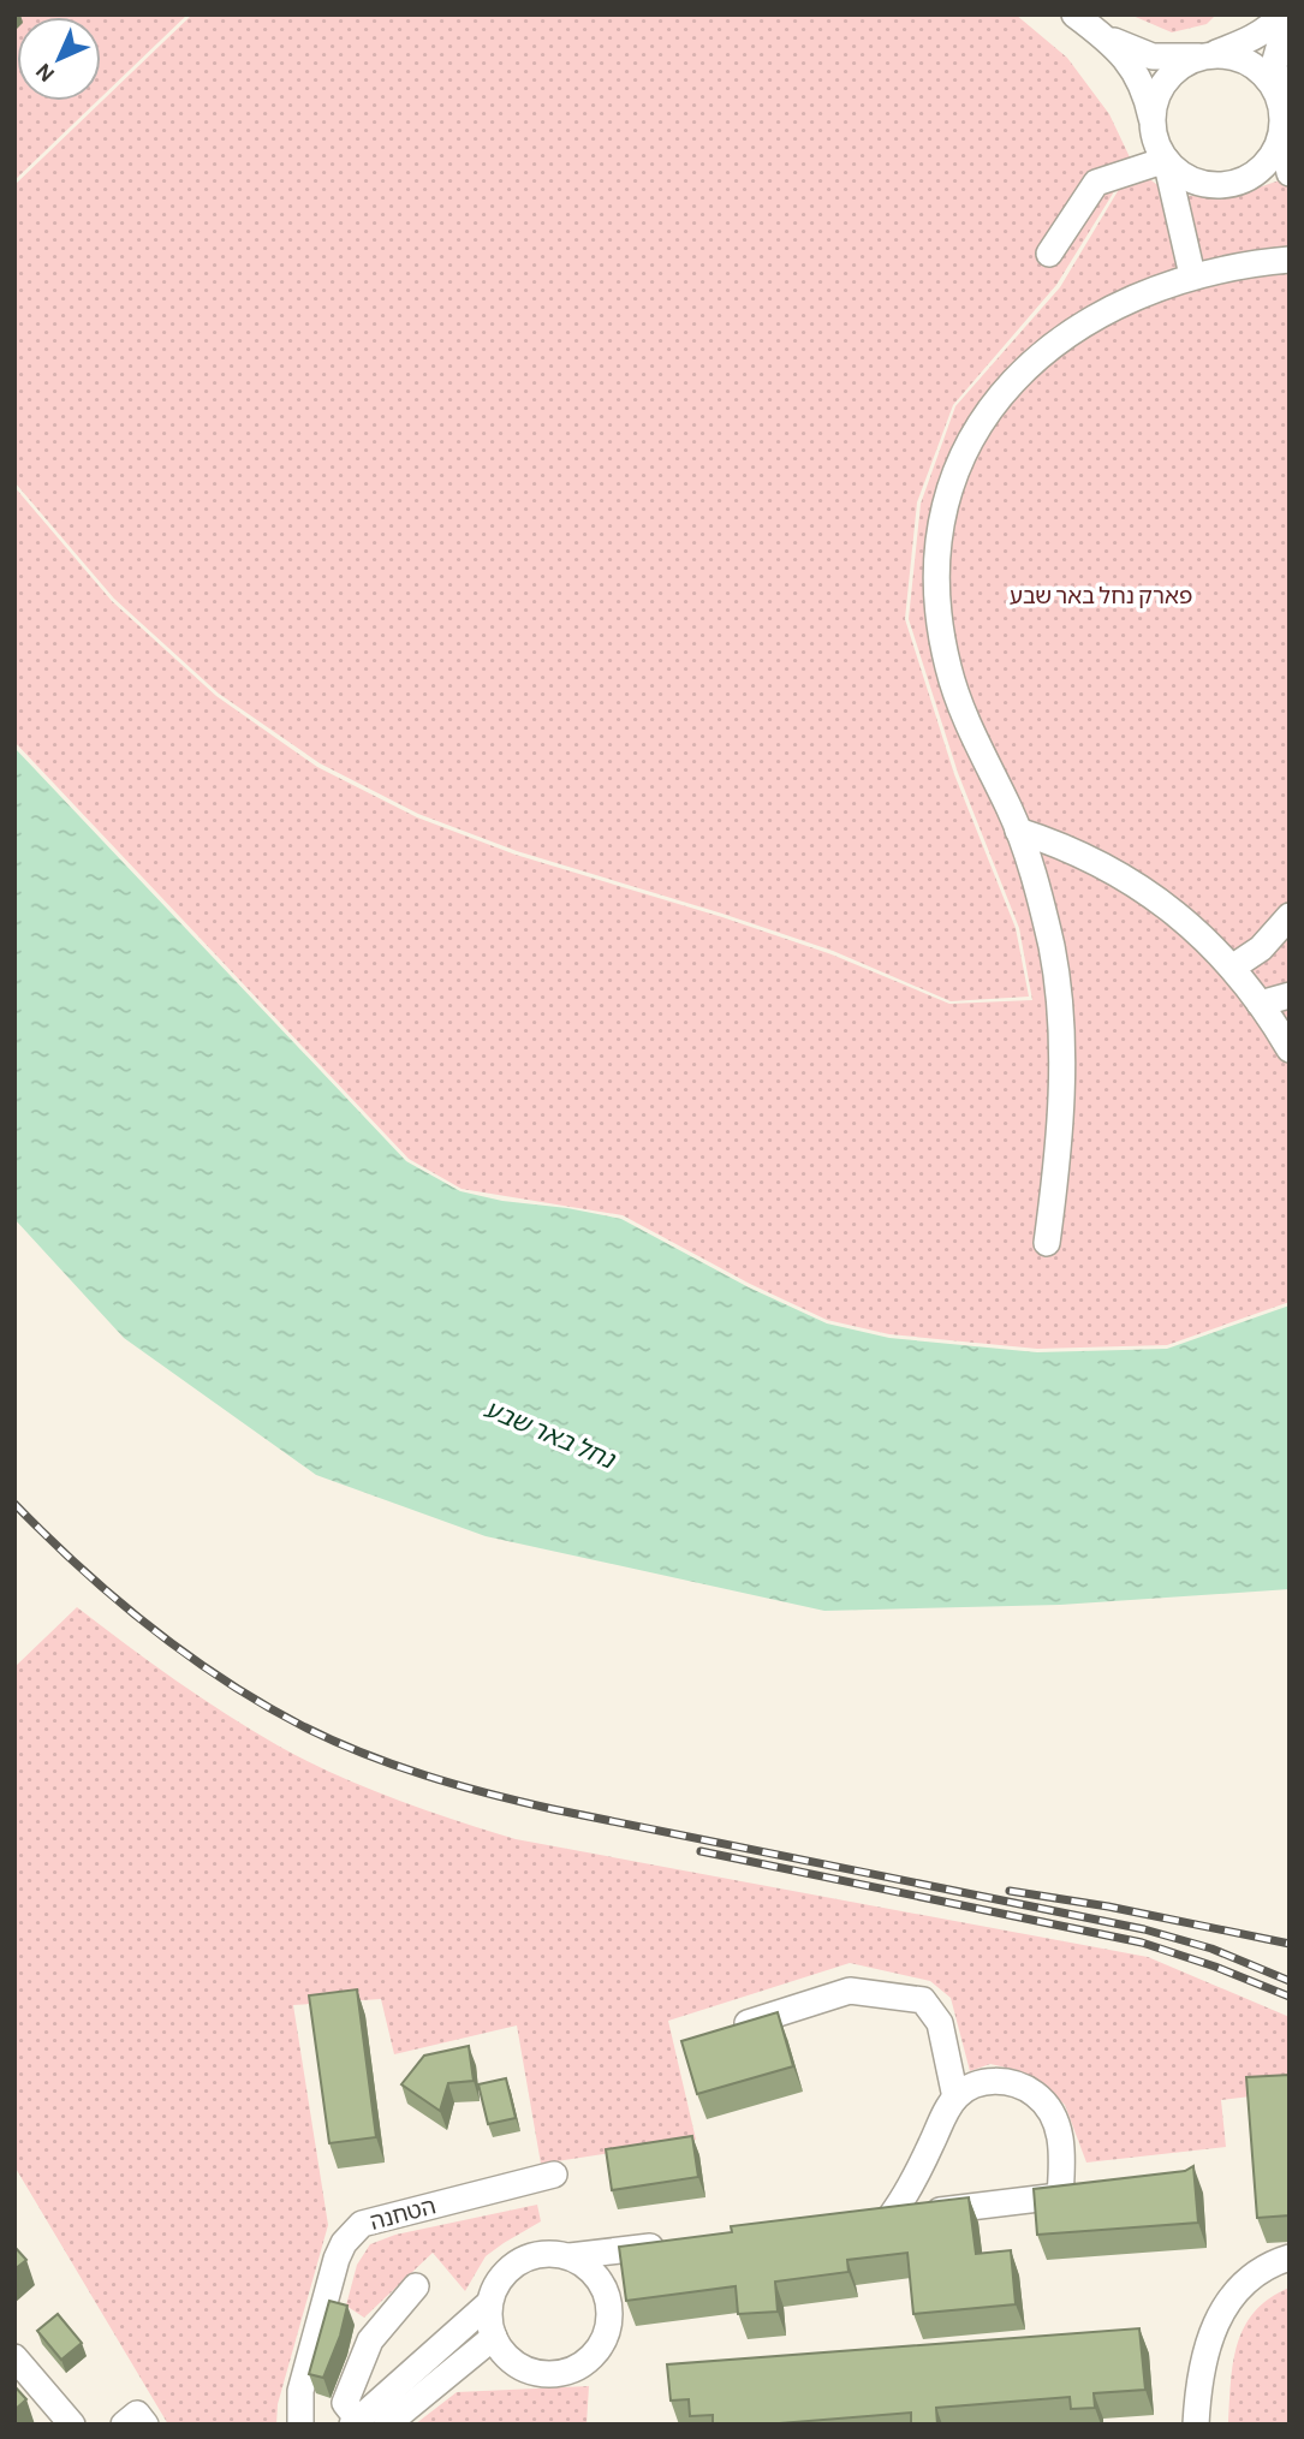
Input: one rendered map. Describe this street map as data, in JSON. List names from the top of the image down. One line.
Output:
{"streets":{"street":["הטחנה"]},"water":["נחל באר שבע"],"parks":["פארק נחל באר שבע"],"north":"bottom left"}
